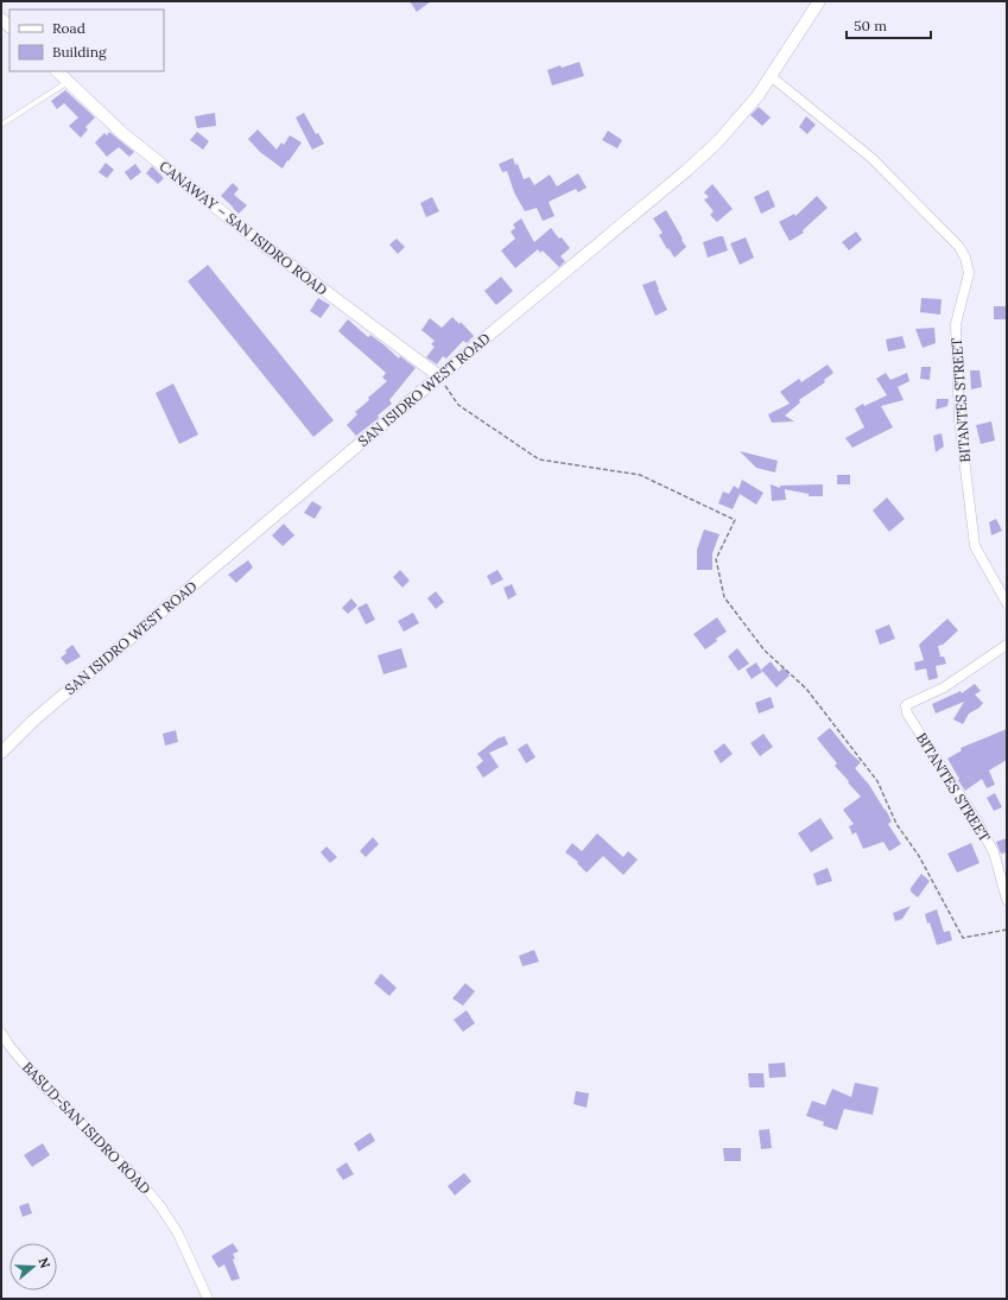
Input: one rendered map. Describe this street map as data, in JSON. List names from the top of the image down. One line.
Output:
{"streets":{"street":["CANAWAY – SAN ISIDRO ROAD","SAN ISIDRO WEST ROAD","BITANTES STREET","BASUD-SAN ISIDRO ROAD"]},"crossings":[["CANAWAY – SAN ISIDRO ROAD","SAN ISIDRO WEST ROAD"],["SAN ISIDRO WEST ROAD","BITANTES STREET"]],"legend":["Road","Building"],"scale_bar":"50 m","north":"right"}
